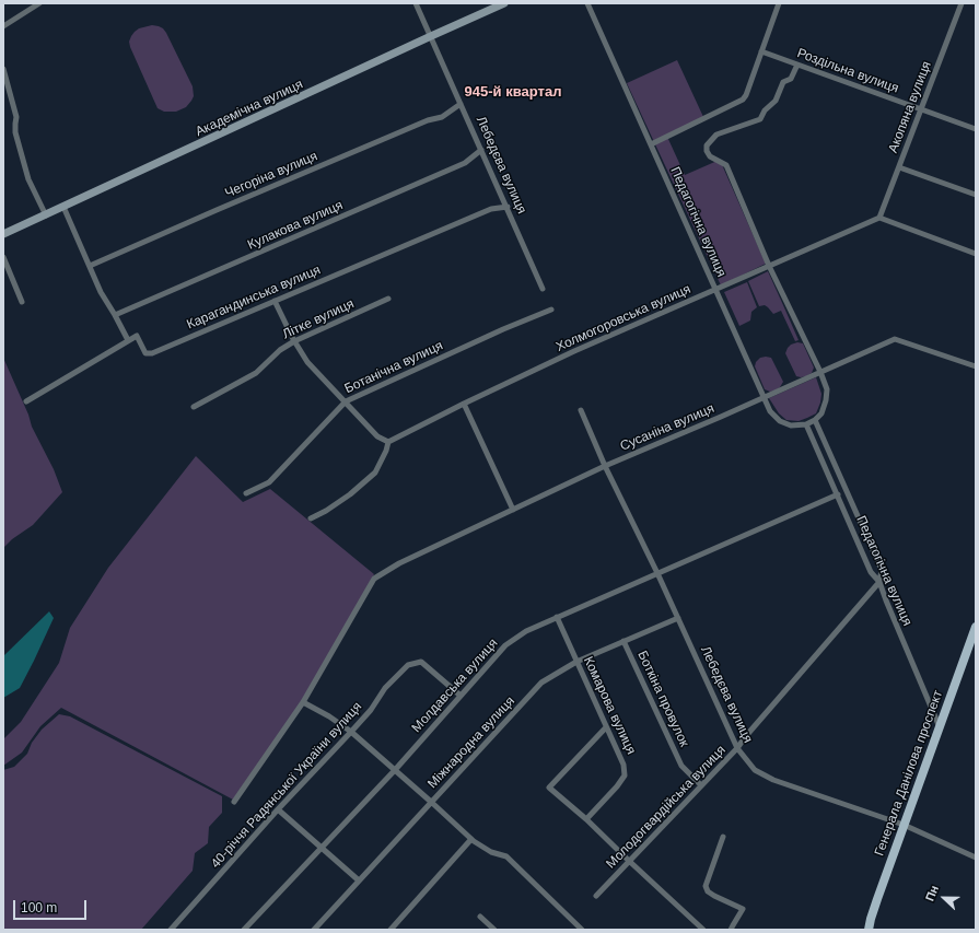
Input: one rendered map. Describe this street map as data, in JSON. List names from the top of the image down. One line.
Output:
{"streets":{"main road":["Академічна вулиця","Генерала Данілова проспект"],"street":["Роздільна вулиця","Акопяна вулиця","Лебедєва вулиця","Чегоріна вулиця","Педагогічна вулиця","Кулакова вулиця","Карагандинська вулиця","Холмогоровська вулиця","Літке вулиця","Ботанічна вулиця","Сусаніна вулиця","Молдавська вулиця","Боткіна провулок","Комарова вулиця","Міжнародна вулиця","40-річчя Радянської України вулиця","Молодогвардійська вулиця"]},"crossings":[["Роздільна вулиця","Акопяна вулиця"],["Акопяна вулиця","Холмогоровська вулиця"],["Академічна вулиця","Лебедєва вулиця"],["Лебедєва вулиця","Чегоріна вулиця"],["Лебедєва вулиця","Кулакова вулиця"],["Лебедєва вулиця","Карагандинська вулиця"],["Лебедєва вулиця","Сусаніна вулиця"],["Лебедєва вулиця","Молдавська вулиця"],["Лебедєва вулиця","Міжнародна вулиця"],["Лебедєва вулиця","Генерала Данілова проспект"],["Лебедєва вулиця","Молодогвардійська вулиця"],["Педагогічна вулиця","Холмогоровська вулиця"],["Педагогічна вулиця","Сусаніна вулиця"],["Педагогічна вулиця","Молдавська вулиця"],["Педагогічна вулиця","Генерала Данілова проспект"],["Педагогічна вулиця","Молодогвардійська вулиця"],["Молдавська вулиця","Комарова вулиця"],["Молдавська вулиця","40-річчя Радянської України вулиця"],["Боткіна провулок","Міжнародна вулиця"],["Боткіна провулок","Молодогвардійська вулиця"],["Комарова вулиця","Міжнародна вулиця"]],"districts":["945-й квартал"],"scale_bar":"100 m","north":"left"}
